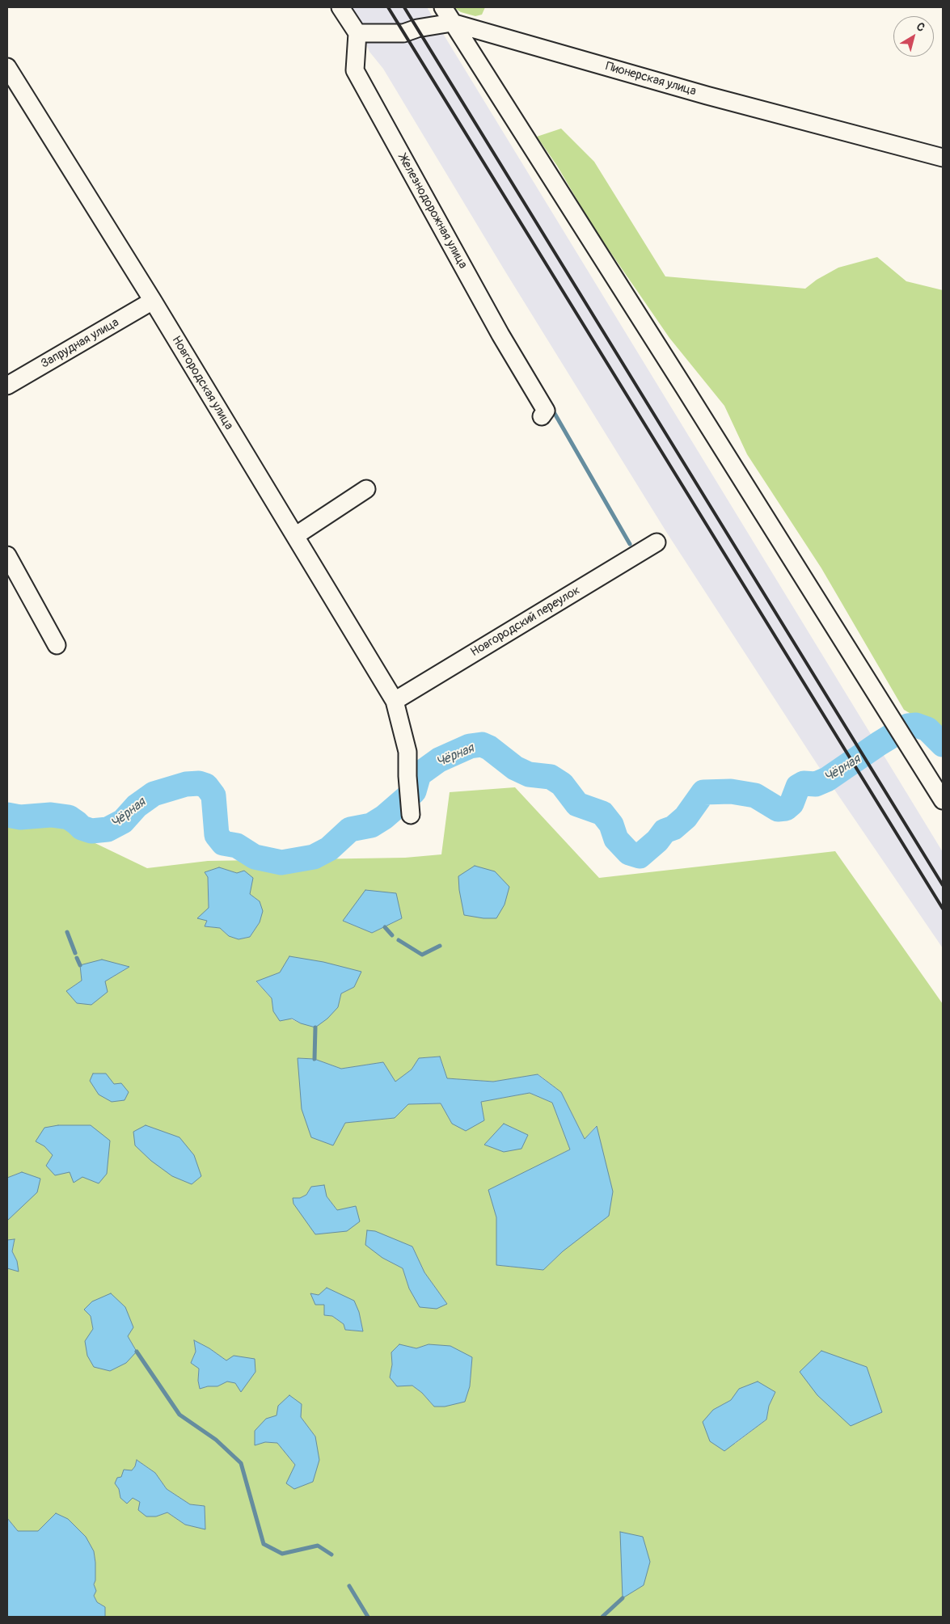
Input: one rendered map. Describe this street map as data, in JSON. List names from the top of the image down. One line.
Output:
{"streets":{"street":["Пионерская улица","Железнодорожная улица","Запрудная улица","Новгородская улица","Новгородский переулок"]},"crossings":[["Пионерская улица","Железнодорожная улица"],["Запрудная улица","Новгородская улица"],["Новгородская улица","Новгородский переулок"]],"water":["Чёрная"],"north":"top right"}
